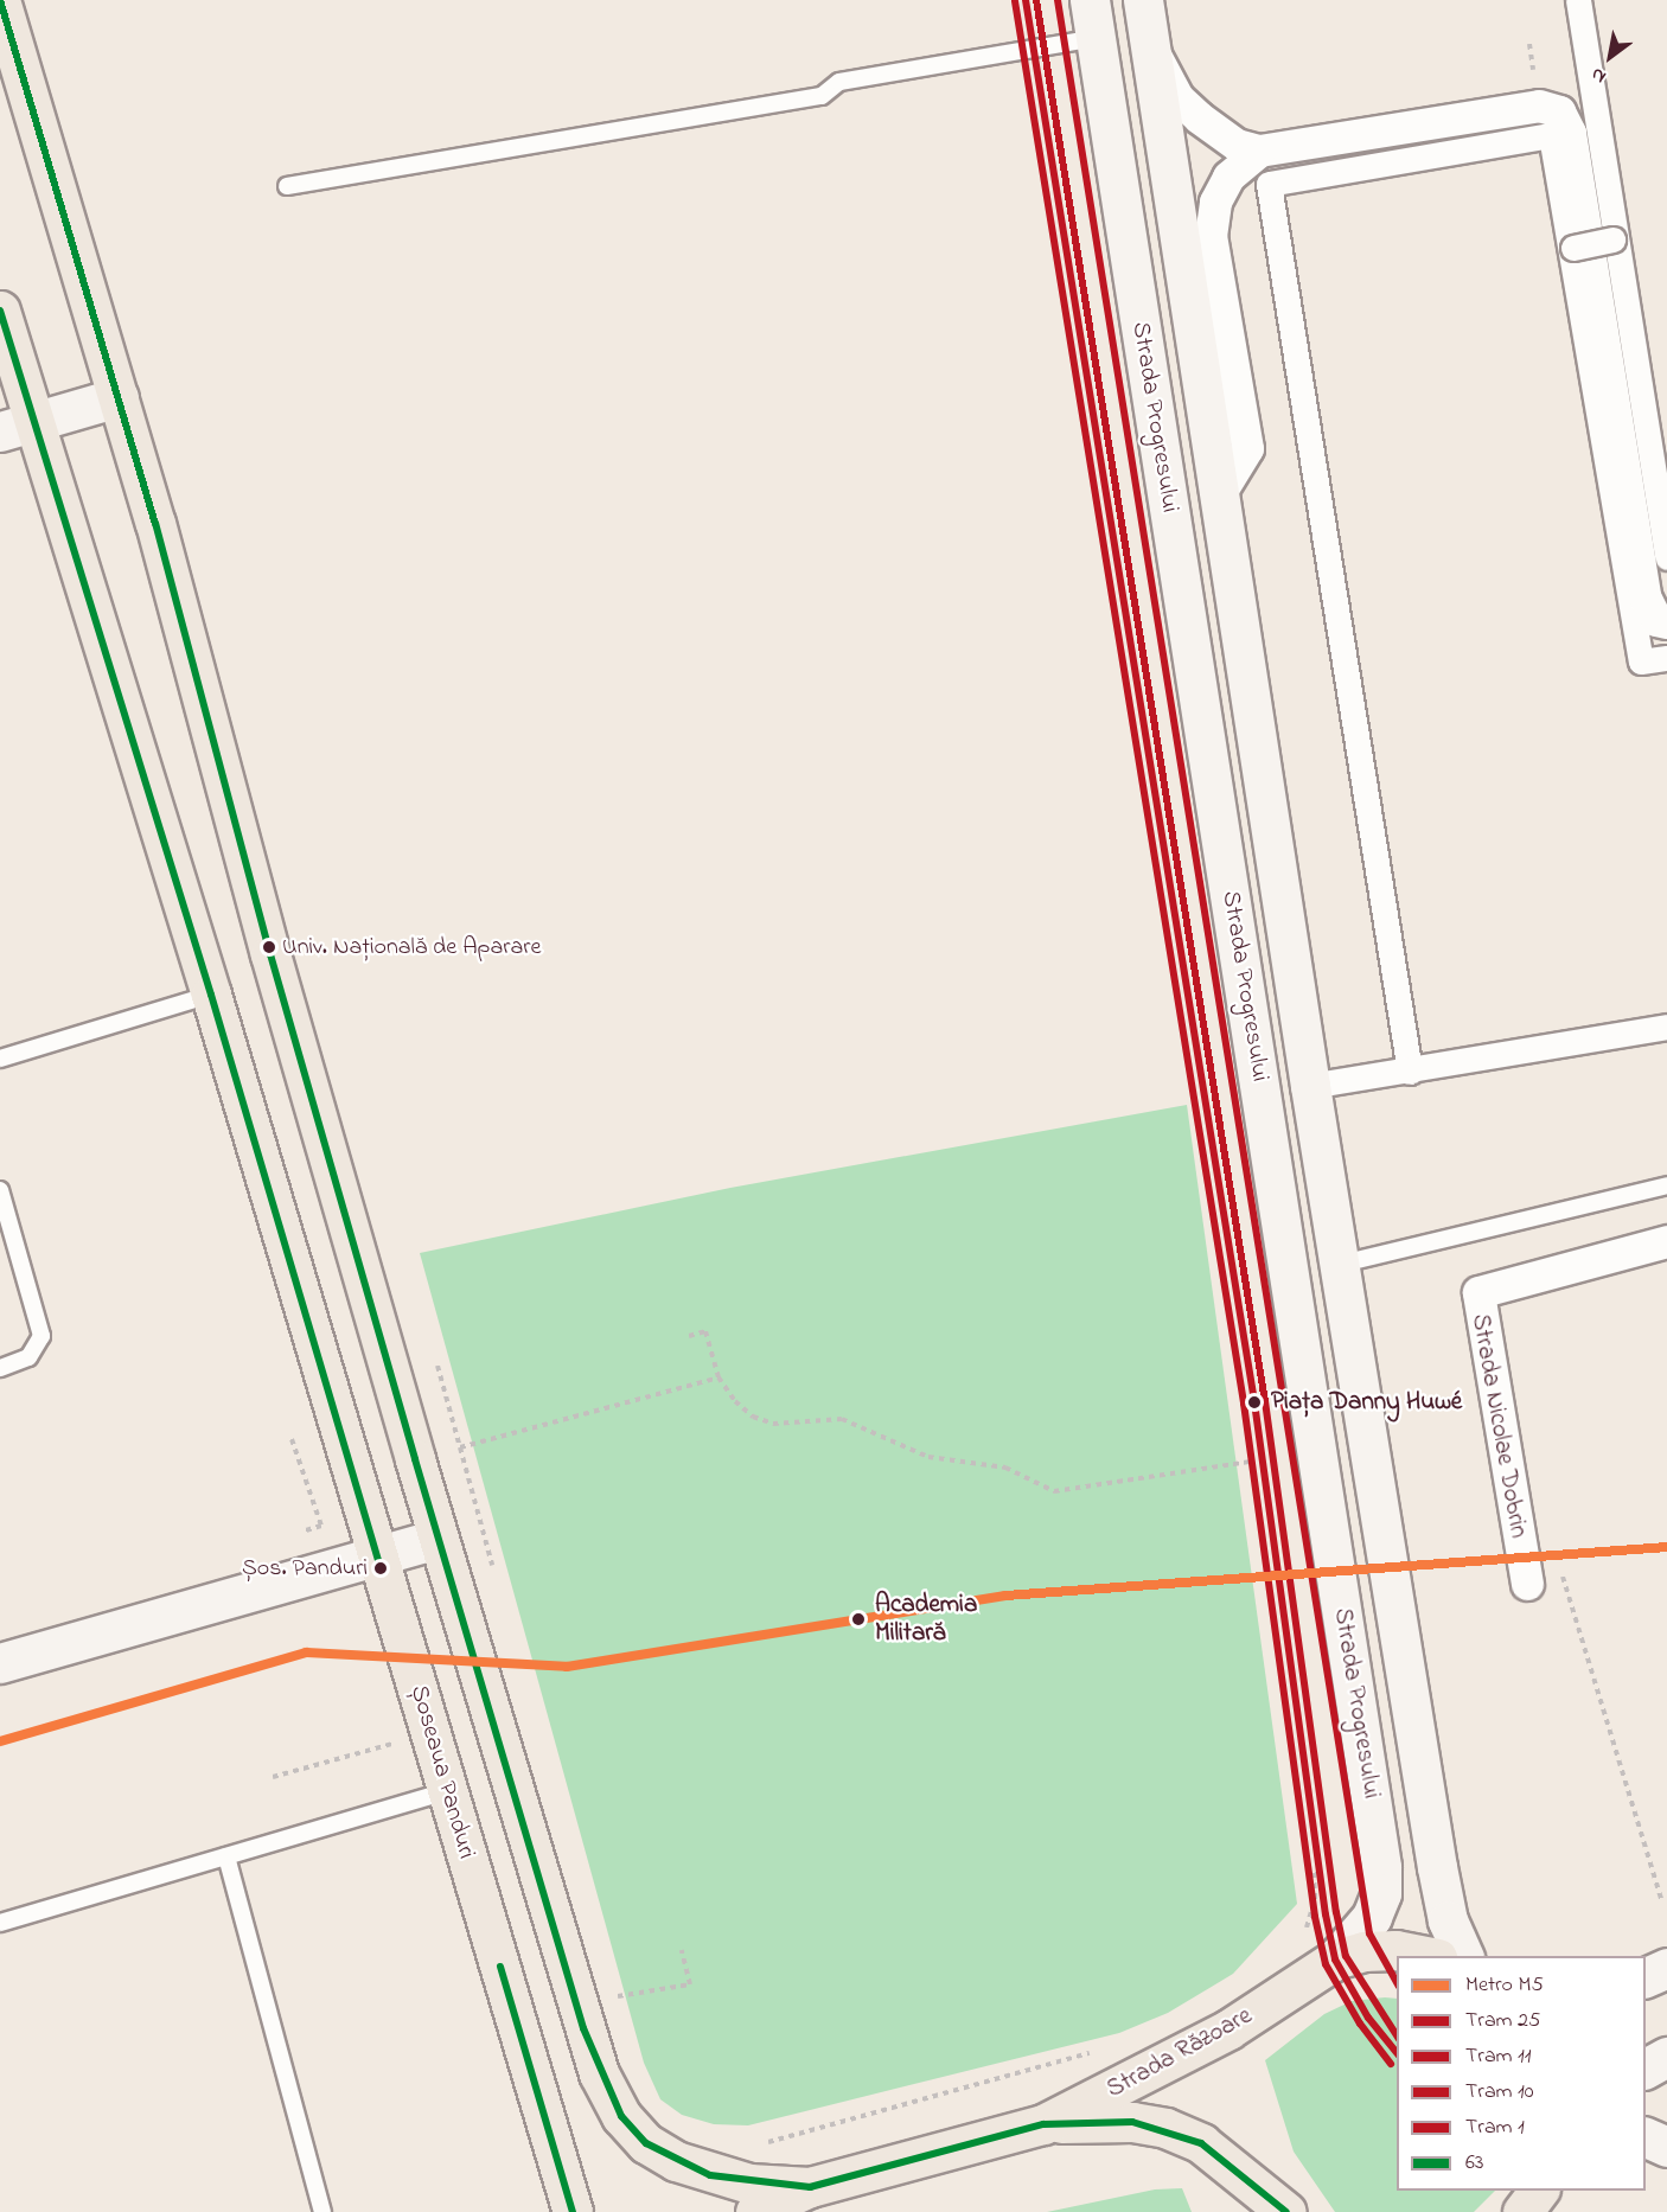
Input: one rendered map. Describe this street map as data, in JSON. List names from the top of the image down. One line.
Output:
{"streets":{"main road":["Strada Progresului","Șoseaua Panduri","Strada Răzoare"],"street":["Strada Nicolae Dobrin"]},"crossings":[["Strada Progresului","Strada Răzoare"]],"places":["Univ. Națională de Aparare","Piața Danny Huwé","Șos. Panduri","Academia Militară"],"lines":["tram line 25","tram line 10","tram line 1","transit line 63","tram line 11","metro line M5"],"legend":["Metro M5","Tram 25","Tram 11","Tram 10","Tram 1","63"],"north":"bottom left"}
